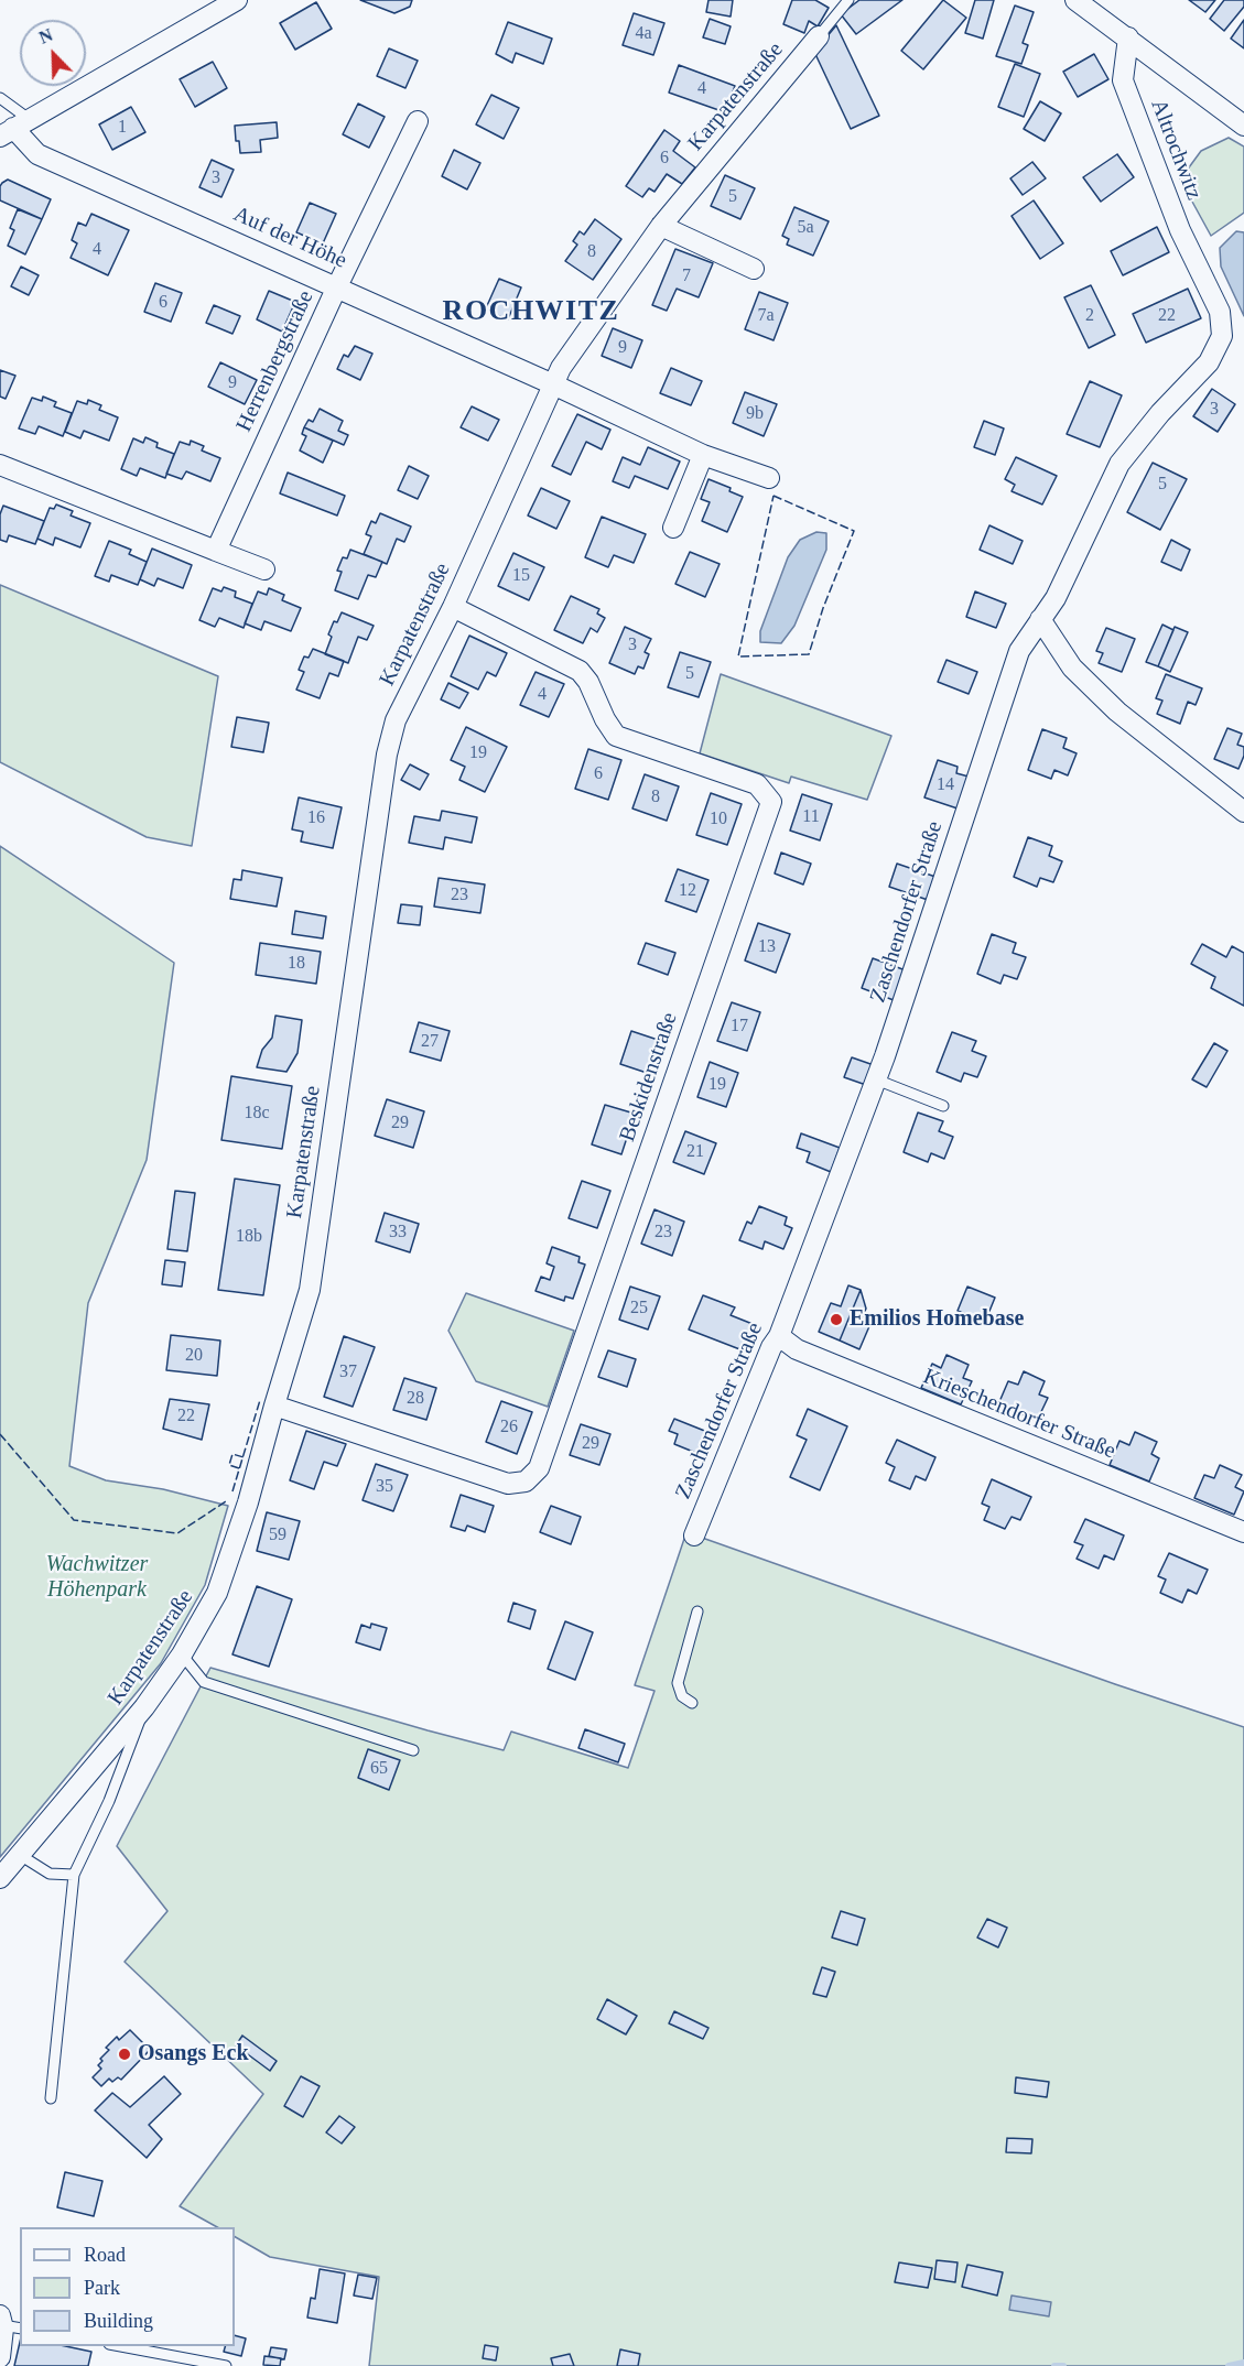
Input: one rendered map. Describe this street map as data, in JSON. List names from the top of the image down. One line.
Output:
{"streets":{"street":["Karpatenstraße","Altrochwitz","Auf der Höhe","Herrenbergstraße","Zaschendorfer Straße","Beskidenstraße","Krieschendorfer Straße"]},"crossings":[["Karpatenstraße","Auf der Höhe"],["Karpatenstraße","Beskidenstraße"],["Altrochwitz","Zaschendorfer Straße"],["Auf der Höhe","Herrenbergstraße"],["Zaschendorfer Straße","Krieschendorfer Straße"]],"districts":["ROCHWITZ"],"parks":["Wachwitzer Höhenpark"],"places":["Emilios Homebase","Osangs Eck"],"house_numbers":["4a","4","1","6","3","5","5a","4","8","7","6","7a","2","22","9","9","3","9b","5","15","3","5","4","19","6","14","8","11","16","10","12","23","13","18","17","27","19","18c","29","21","33","23","18b","25","20","37","28","22","26","29","35","59","65"],"legend":["Road","Park","Building"],"north":"top left"}
